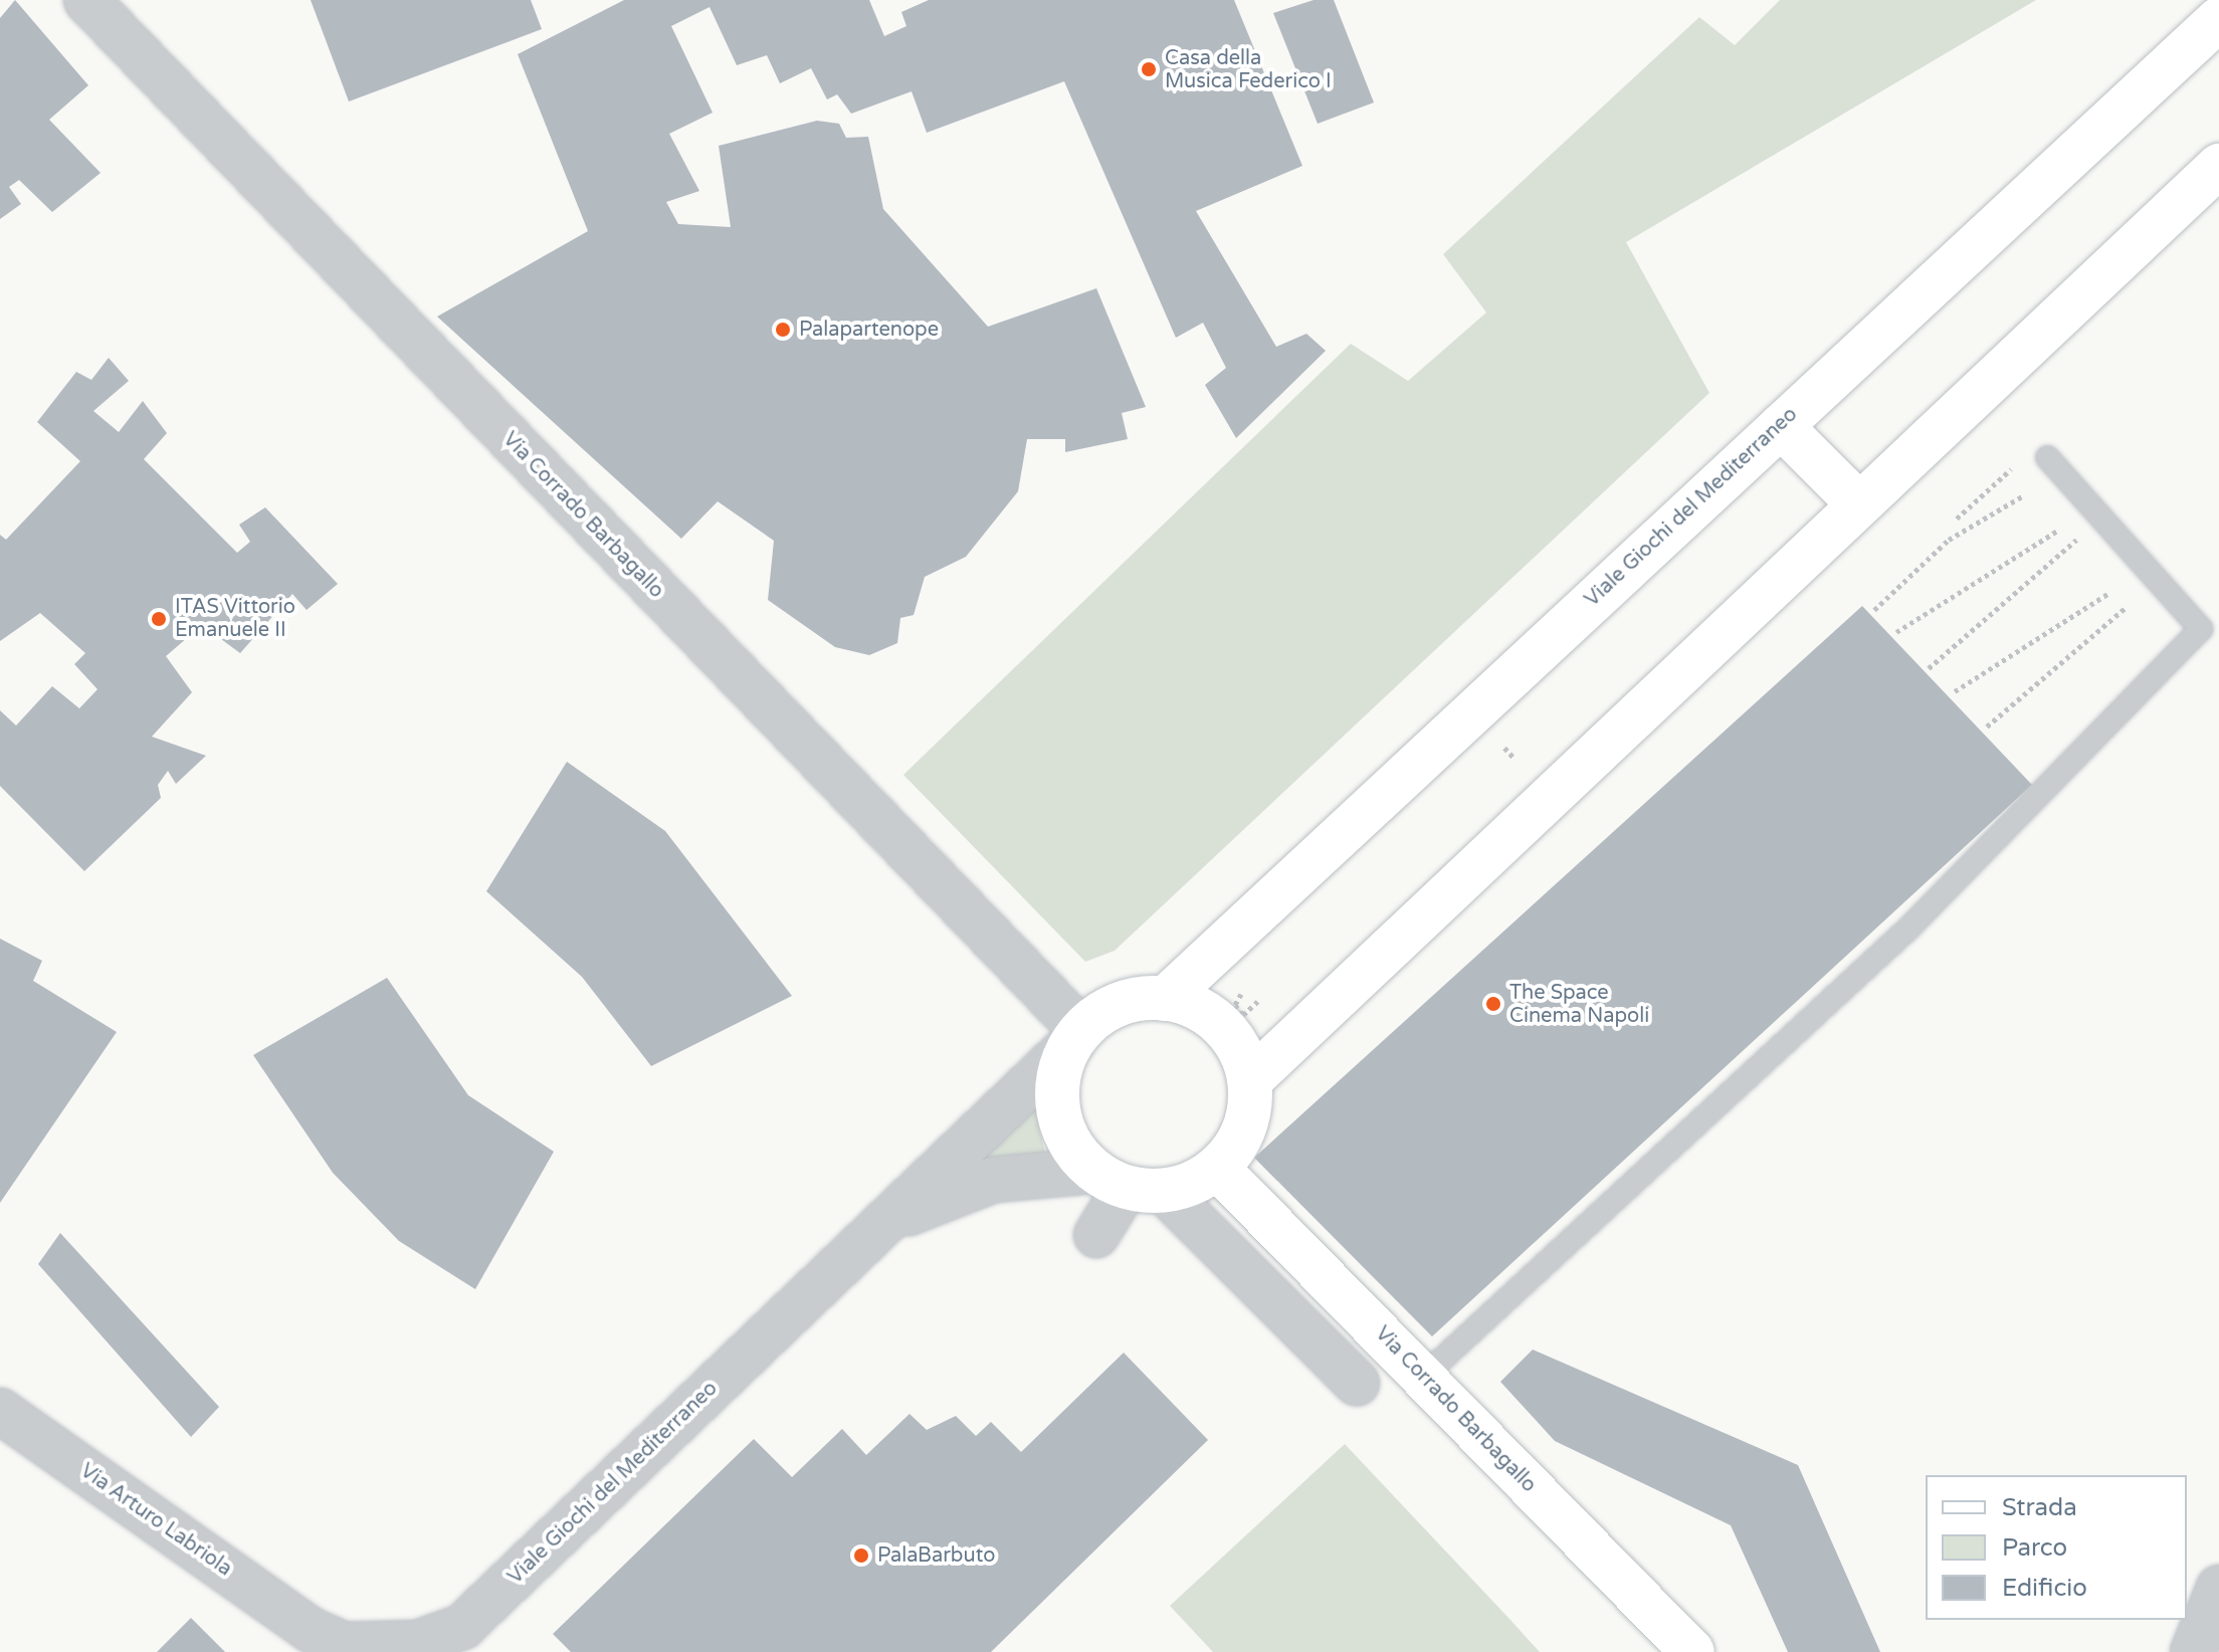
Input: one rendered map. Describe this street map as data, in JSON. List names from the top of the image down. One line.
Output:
{"streets":{"main road":["Viale Giochi del Mediterraneo","Via Corrado Barbagallo"],"street":["Via Arturo Labriola"]},"crossings":[["Viale Giochi del Mediterraneo","Via Corrado Barbagallo"],["Viale Giochi del Mediterraneo","Via Arturo Labriola"]],"places":["Casa della Musica Federico I","Palapartenope","ITAS Vittorio Emanuele II","The Space Cinema Napoli","PalaBarbuto"],"legend":["Strada","Parco","Edificio"]}
